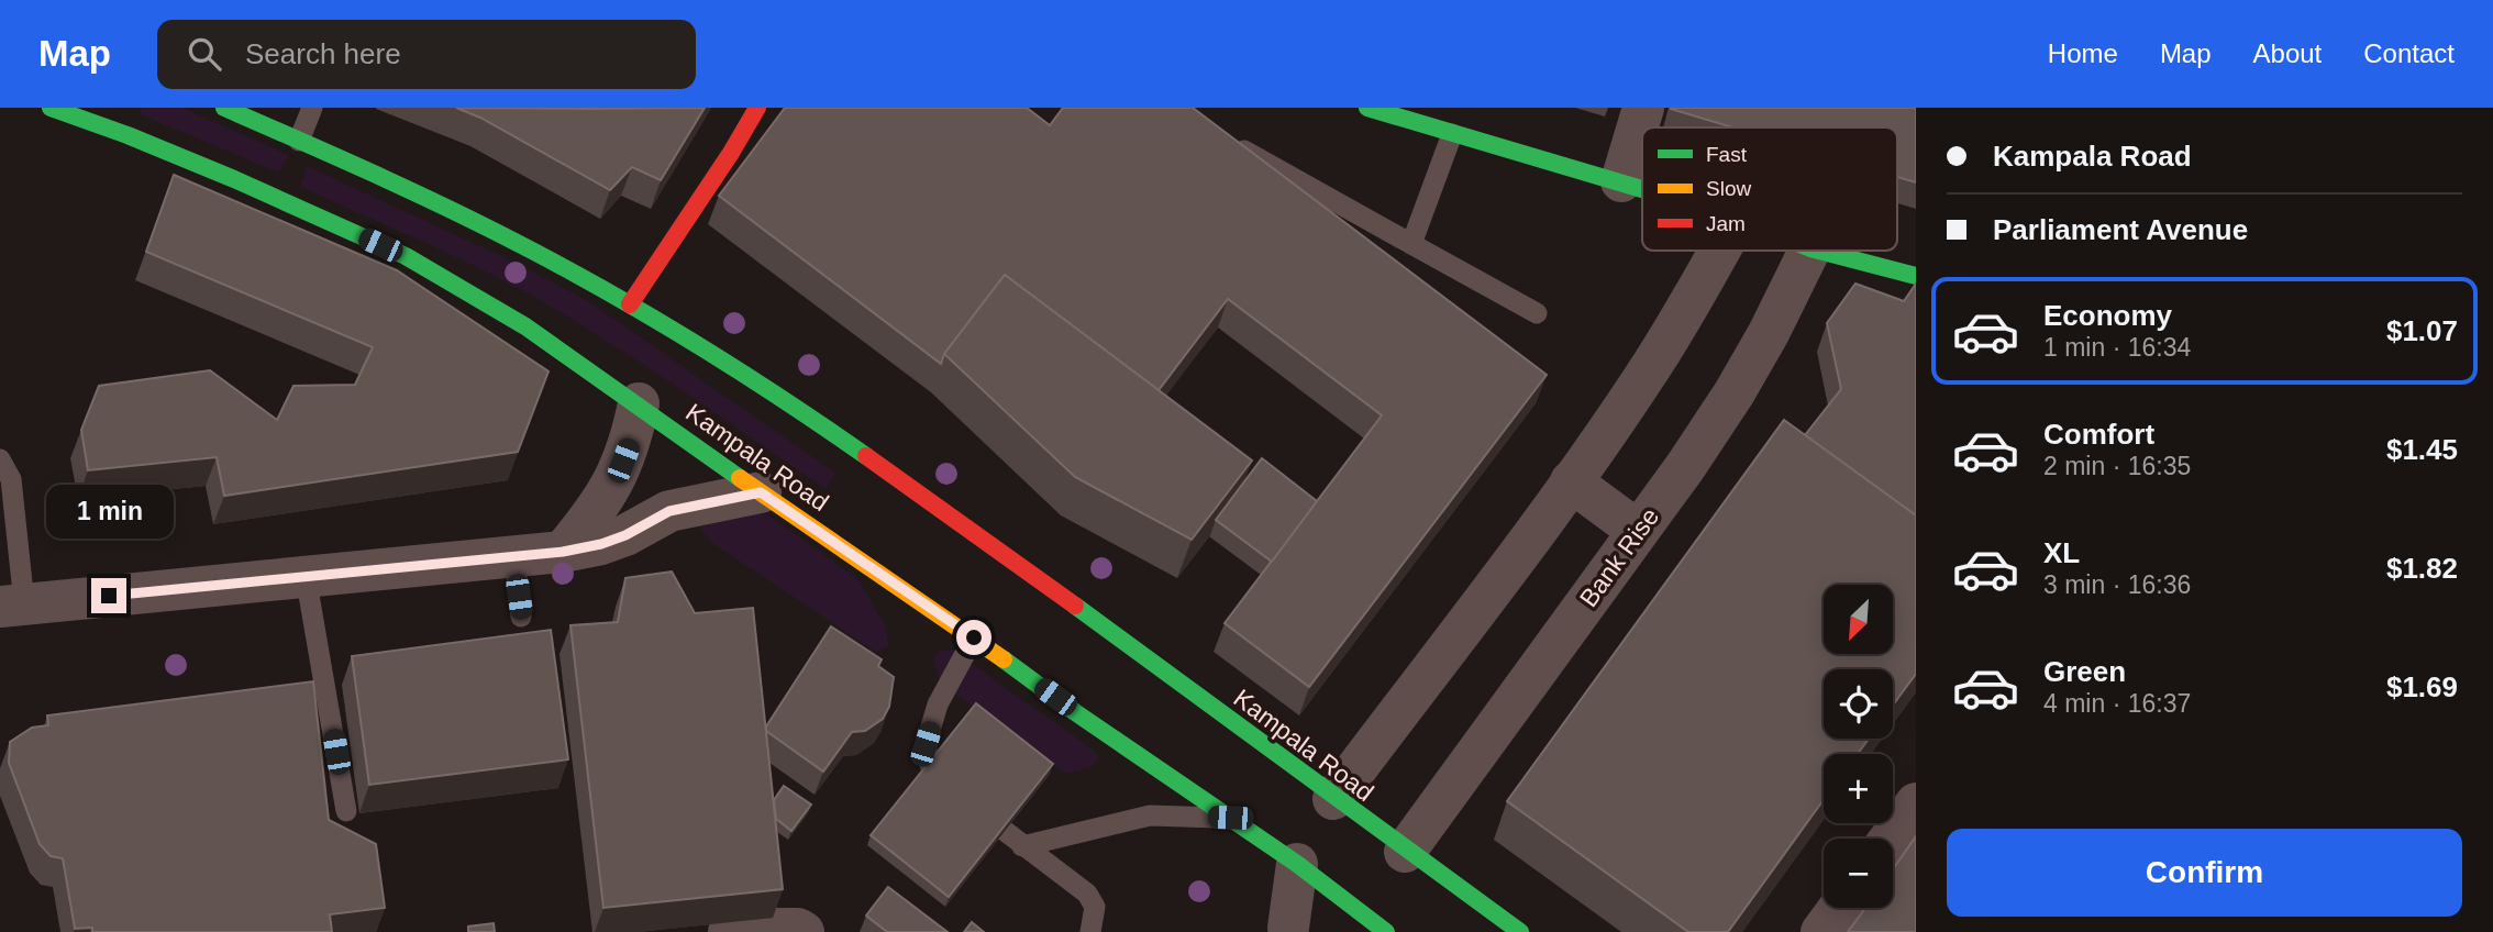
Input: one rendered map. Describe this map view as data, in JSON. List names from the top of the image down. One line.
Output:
{"streets":{"main road":["Kampala Road"],"street":["Bank Rise"]},"crossings":[["Kampala Road","Bank Rise"]],"legend":["Fast","Slow","Jam"],"north":"bottom left","page":{"header":"Map","search":"Search here","nav":["Home","Map","About","Contact"],"banner":["Kampala Road","Parliament Avenue"],"list":[{"name":"Economy","note":"1 min · 16:34","value":"$1.07"},{"name":"Comfort","note":"2 min · 16:35","value":"$1.45"},{"name":"XL","note":"3 min · 16:36","value":"$1.82"},{"name":"Green","note":"4 min · 16:37","value":"$1.69"}],"bubble":"1 min","map_buttons":["+","−"],"buttons":"Confirm"}}
